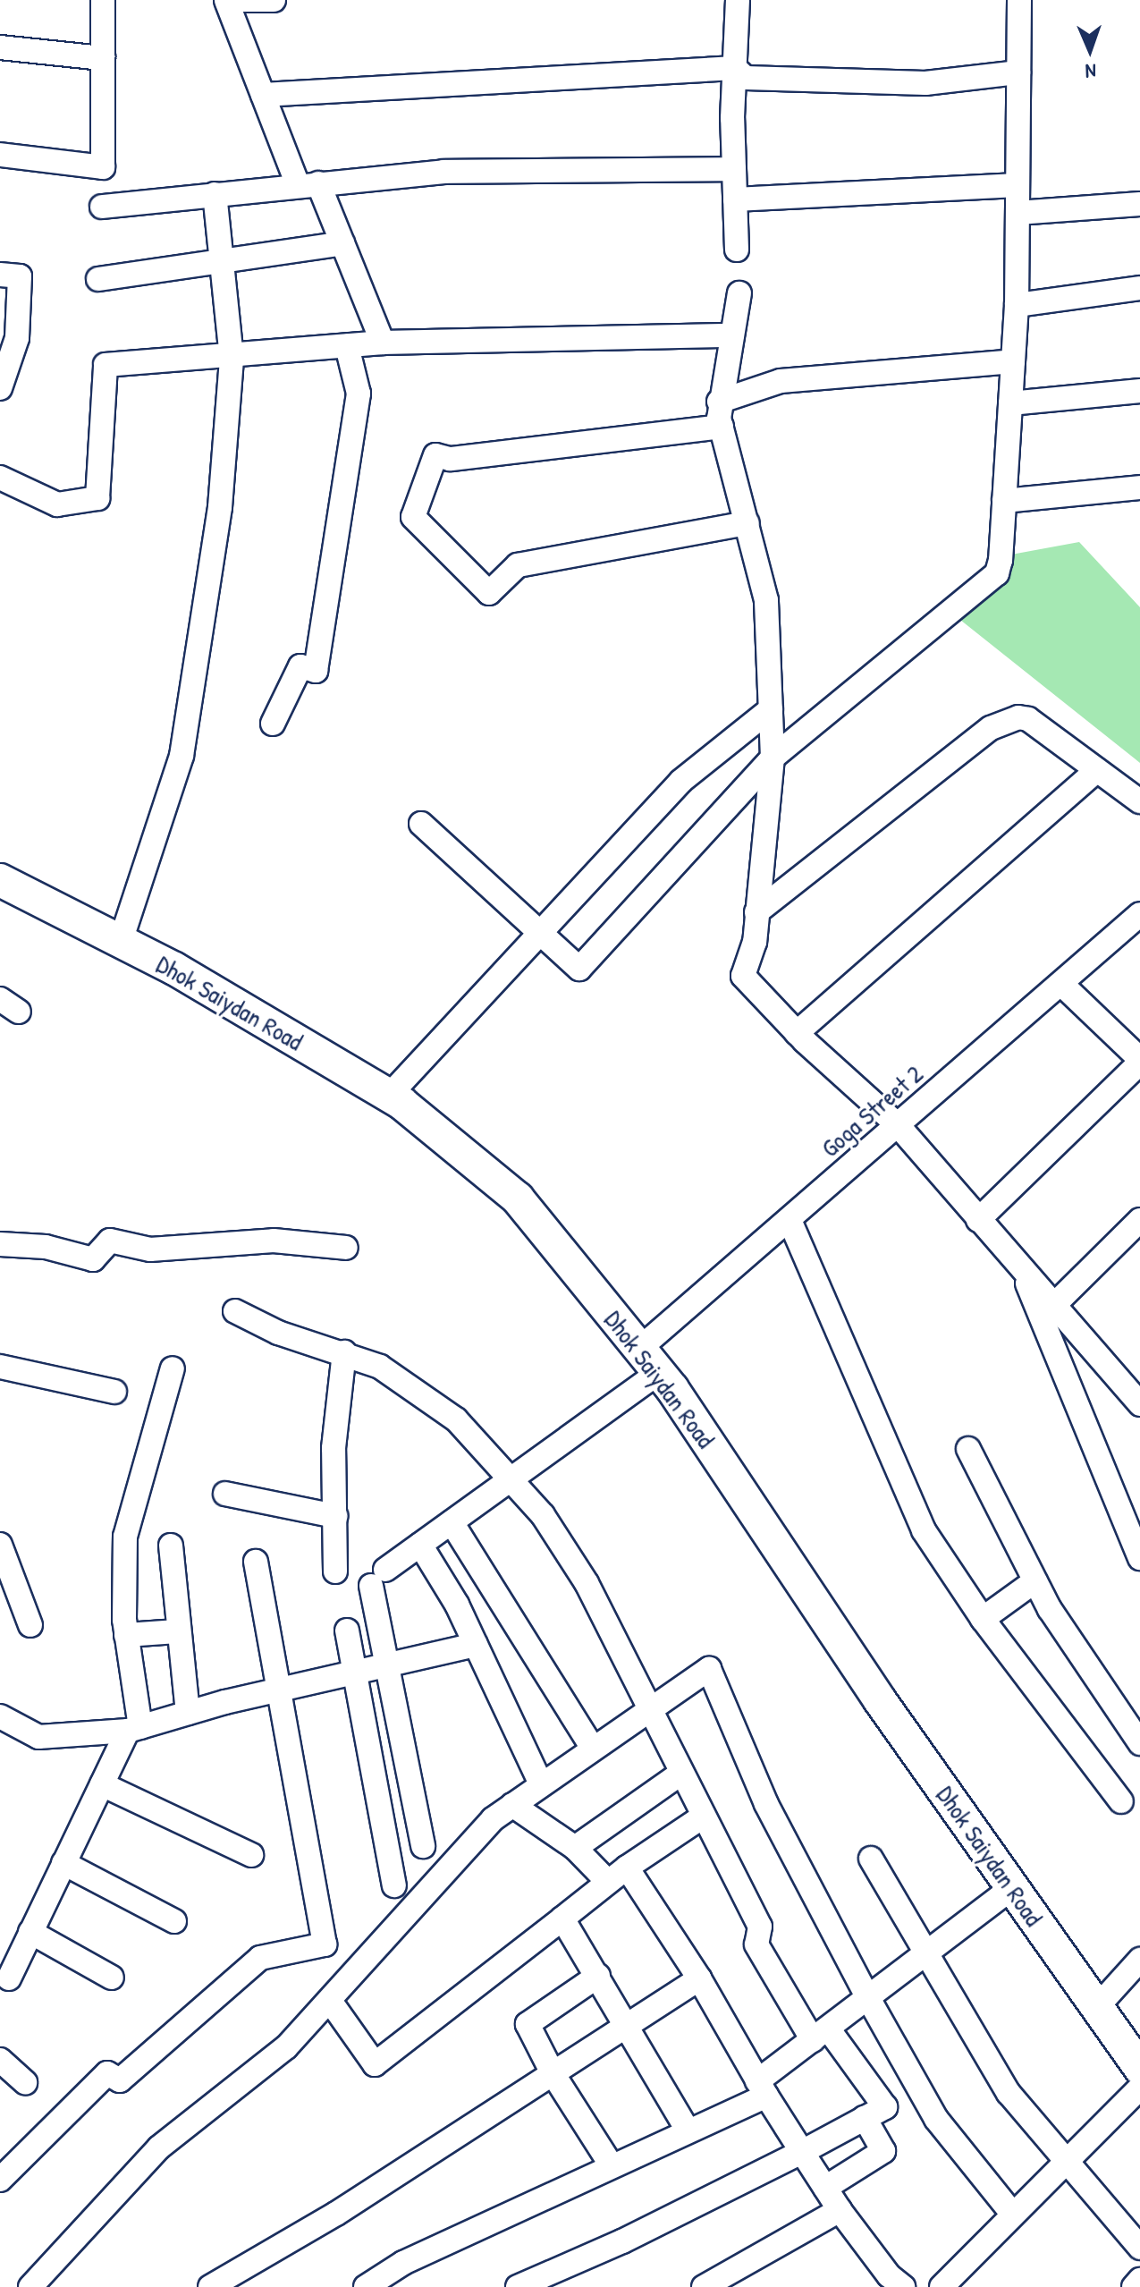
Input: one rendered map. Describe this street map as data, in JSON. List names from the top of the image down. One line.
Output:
{"streets":{"main road":["Dhok Saiydan Road"],"street":["Goga Street 2"]},"crossings":[["Dhok Saiydan Road","Goga Street 2"]],"north":"bottom"}
